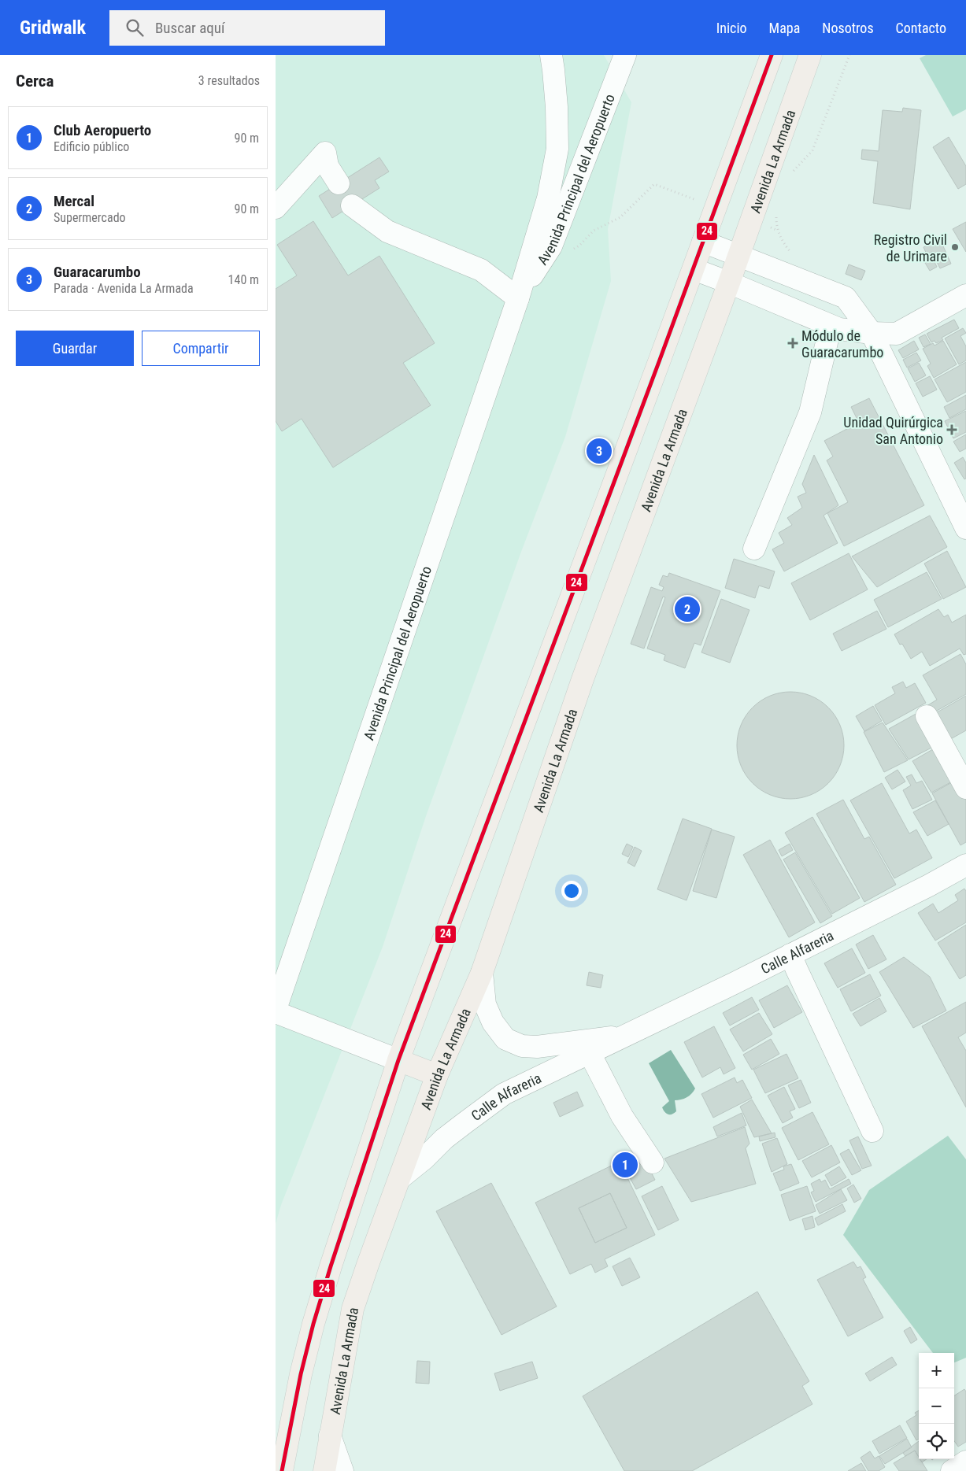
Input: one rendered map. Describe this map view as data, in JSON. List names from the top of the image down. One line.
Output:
{"streets":{"main road":["Avenida La Armada"],"street":["Avenida Principal del Aeropuerto","Calle Alfareria"]},"crossings":[["Avenida La Armada","Calle Alfareria"]],"places":{"other":["Registro Civil de Urimare"],"health":["Módulo de Guaracarumbo","Unidad Quirúrgica San Antonio"]},"lines":["transit line 24"],"page":{"header":"Gridwalk","search":"Buscar aquí","nav":["Inicio","Mapa","Nosotros","Contacto"],"heading":["Cerca","3 resultados"],"list":[{"mark":"1","name":"Club Aeropuerto","note":"Edificio público","value":"90 m"},{"mark":"2","name":"Mercal","note":"Supermercado","value":"90 m"},{"mark":"3","name":"Guaracarumbo","note":"Parada · Avenida La Armada","value":"140 m"}],"buttons":["Guardar","Compartir"],"pins":["3","2","1"],"map_buttons":["+","−"]}}
